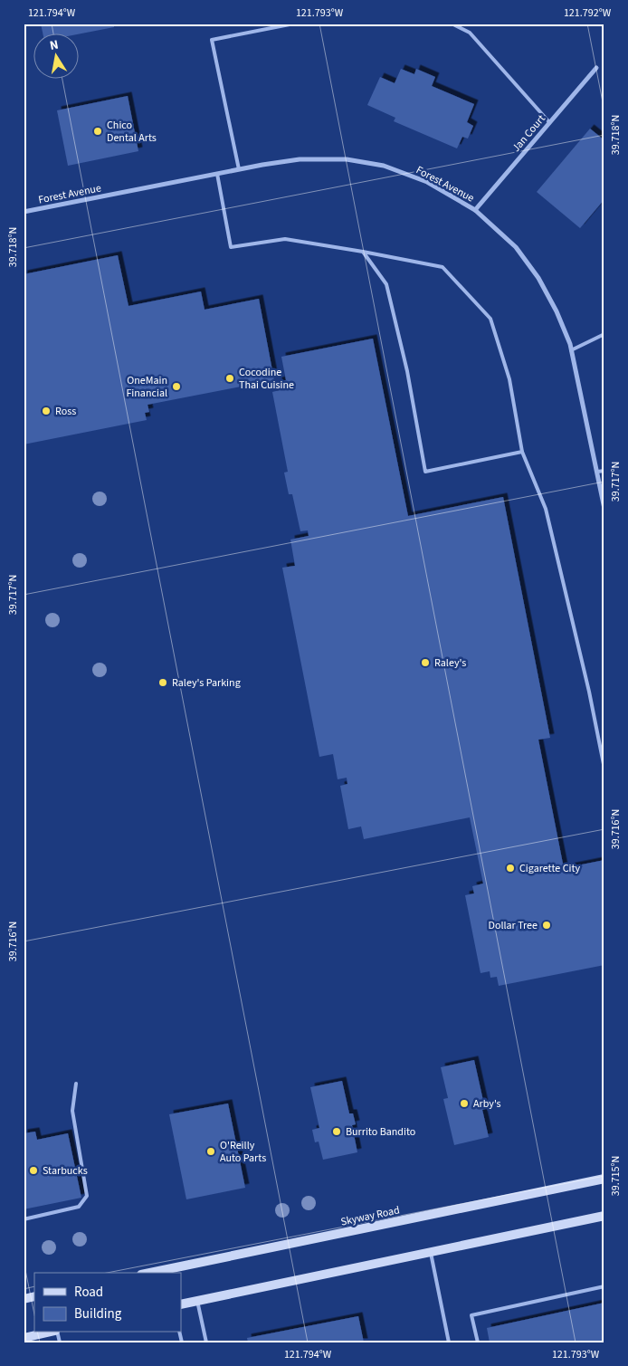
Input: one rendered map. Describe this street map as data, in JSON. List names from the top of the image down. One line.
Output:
{"streets":{"main road":["Skyway Road"],"street":["Jan Court","Forest Avenue"]},"crossings":[["Jan Court","Forest Avenue"]],"places":["Chico Dental Arts","Cocodine Thai Cuisine","OneMain Financial","Ross","Raley's","Raley's Parking","Cigarette City","Dollar Tree","Arby's","Burrito Bandito","O'Reilly Auto Parts","Starbucks"],"legend":["Road","Building"],"north":"top","coordinates":["121.794°W","121.793°W","121.792°W","39.718°N","39.717°N","39.716°N","39.715°N"]}
